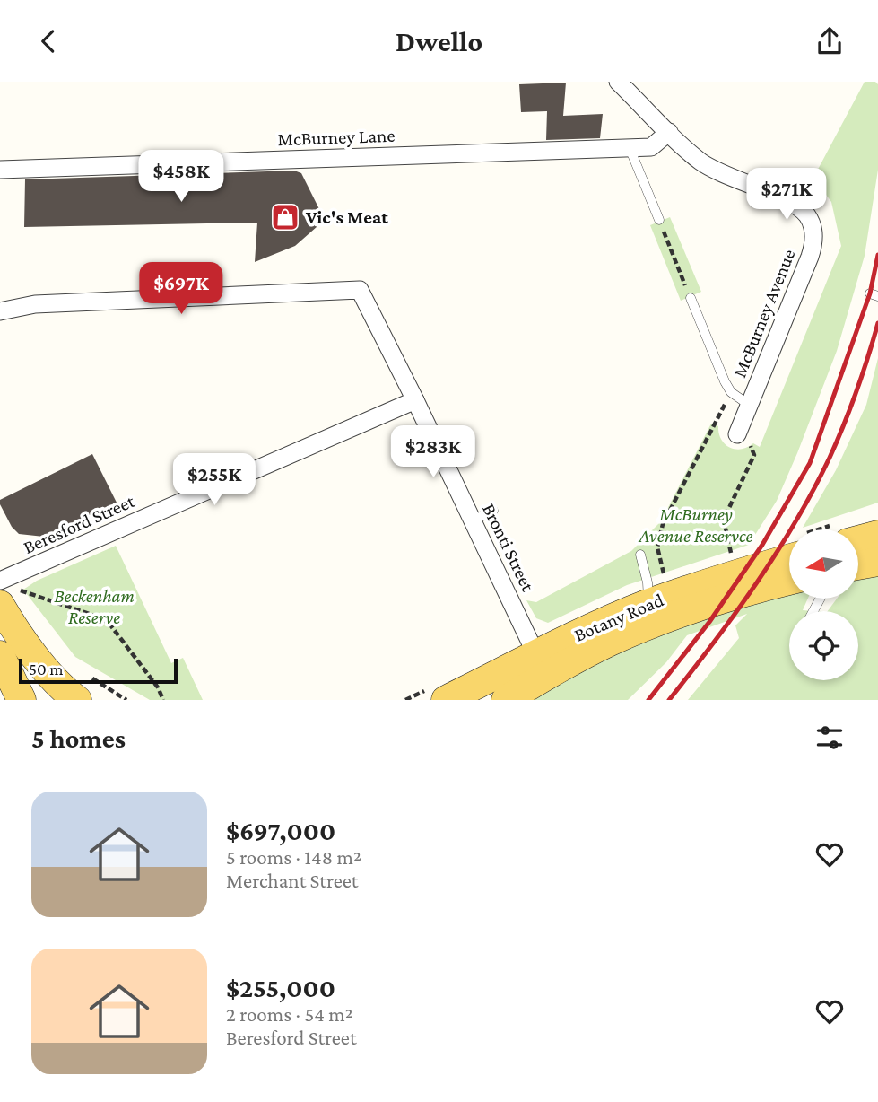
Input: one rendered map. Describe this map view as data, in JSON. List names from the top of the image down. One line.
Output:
{"streets":{"main road":["Botany Road"],"street":["McBurney Lane","McBurney Avenue","Beresford Street","Bronti Street"]},"crossings":[["McBurney Lane","McBurney Avenue"],["Beresford Street","Bronti Street"],["Bronti Street","Botany Road"]],"parks":["McBurney Avenue Reservce","Beckenham Reserve"],"places":{"shop":["Vic's Meat"]},"scale_bar":"50 m","north":"left","page":{"header":"Dwello","price":["$458K","$271K","$697K","$283K","$255K"],"scale":"50 m","heading":"5 homes","list":[{"name":"$697,000","note":"5 rooms · 148 m² · Merchant Street"},{"name":"$255,000","note":"2 rooms · 54 m² · Beresford Street"}]}}
